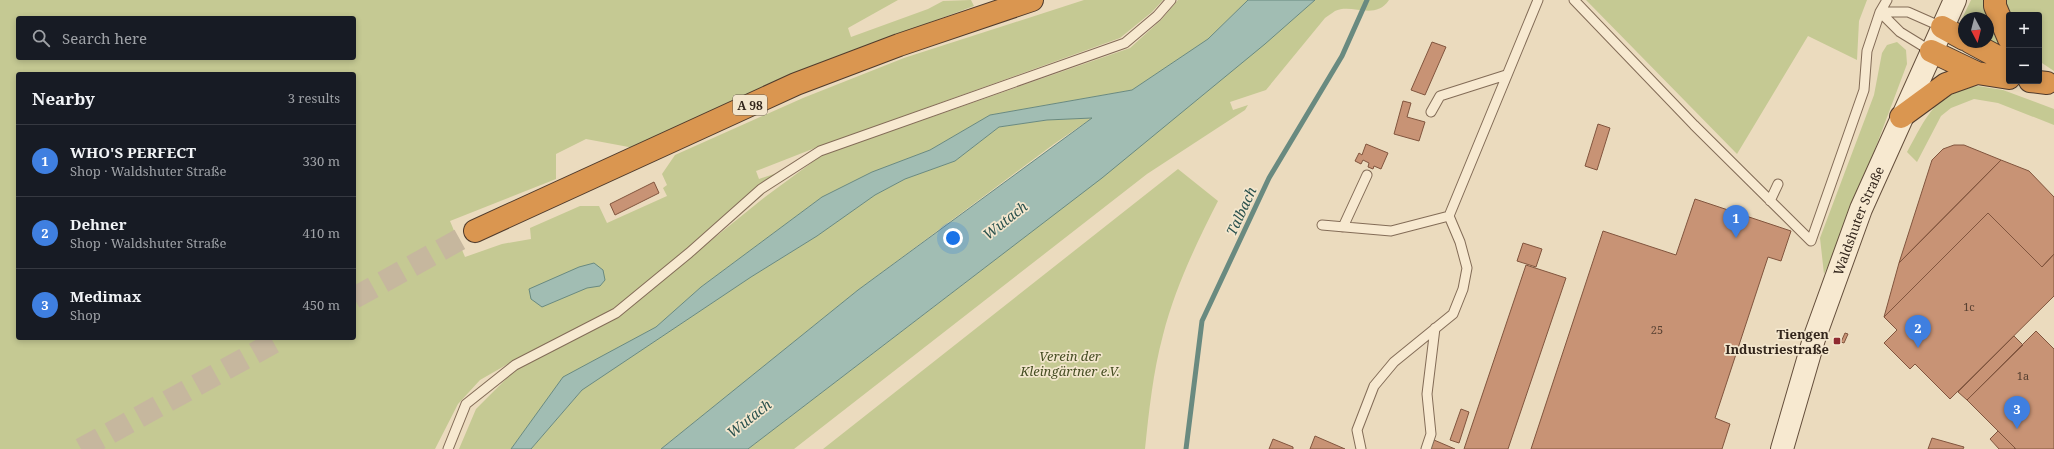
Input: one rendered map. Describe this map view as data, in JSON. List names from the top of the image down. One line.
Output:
{"streets":{"highway":["A 98"],"main road":["Waldshuter Straße"]},"water":["Talbach","Wutach"],"parks":["Verein der Kleingärtner e.V."],"places":{"transit":["Tiengen Industriestraße"]},"house_numbers":["1c","25","1a"],"north":"bottom","page":{"map_buttons":["+","−"],"search":"Search here","heading":["Nearby","3 results"],"list":[{"mark":"1","name":"WHO'S PERFECT","note":"Shop · Waldshuter Straße","value":"330 m"},{"mark":"2","name":"Dehner","note":"Shop · Waldshuter Straße","value":"410 m"},{"mark":"3","name":"Medimax","note":"Shop","value":"450 m"}],"pins":["1","2","3"]}}
